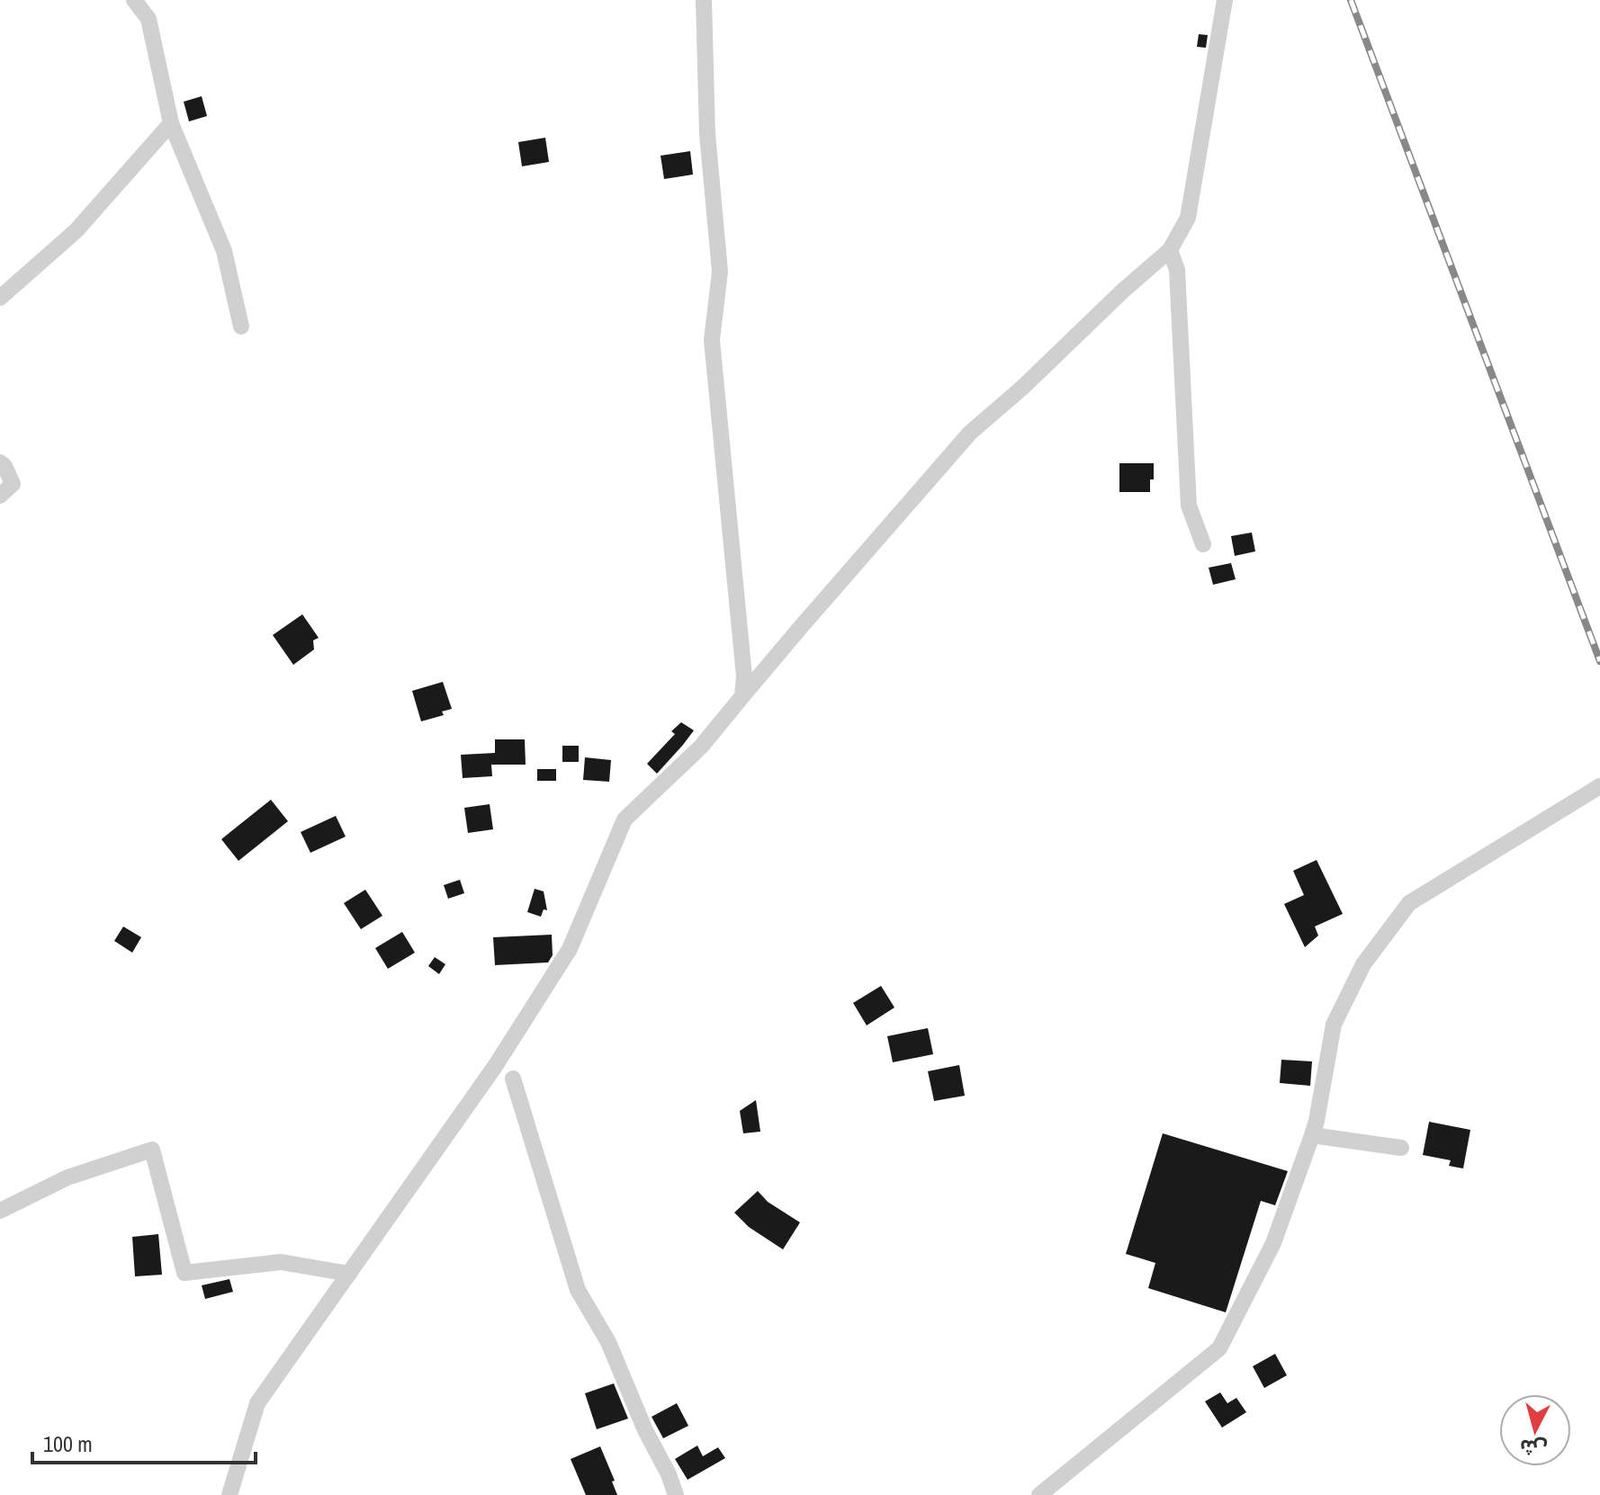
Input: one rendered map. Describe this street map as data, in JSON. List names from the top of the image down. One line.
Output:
{"scale_bar":"100 m","north":"bottom"}
